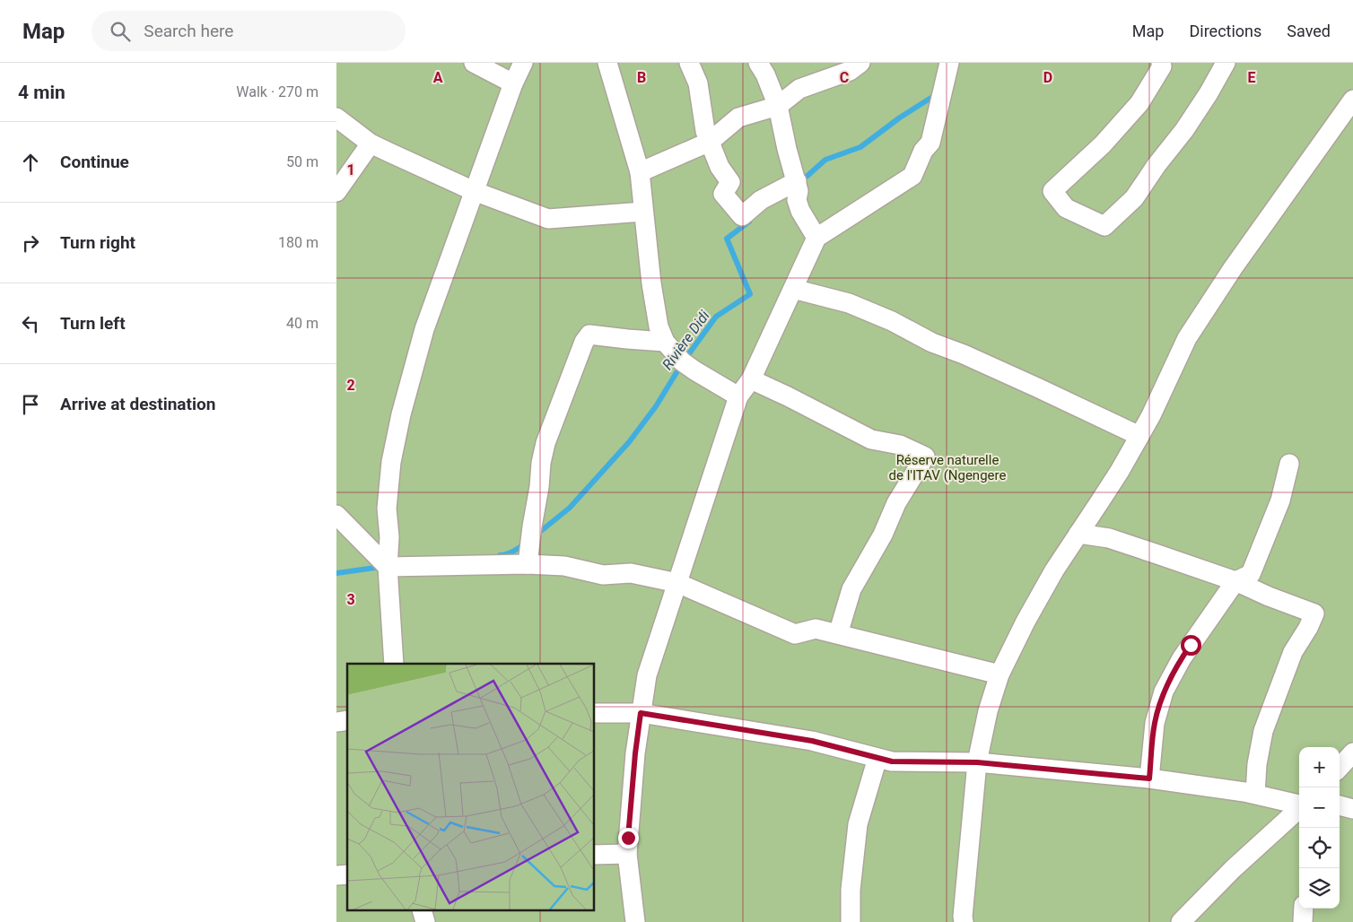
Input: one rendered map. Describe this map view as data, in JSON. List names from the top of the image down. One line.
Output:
{"water":["Rivière Didi"],"parks":["Réserve naturelle de l'ITAV (Ngengere"],"page":{"header":"Map","search":"Search here","nav":["Map","Directions","Saved"],"heading":["4 min","Walk · 270 m"],"list":[["Continue","50 m"],["Turn right","180 m"],["Turn left","40 m"],"Arrive at destination"],"map_buttons":["+","−"]},"grid":{"columns":["A","B","C","D","E"],"rows":["1","2","3"]}}
